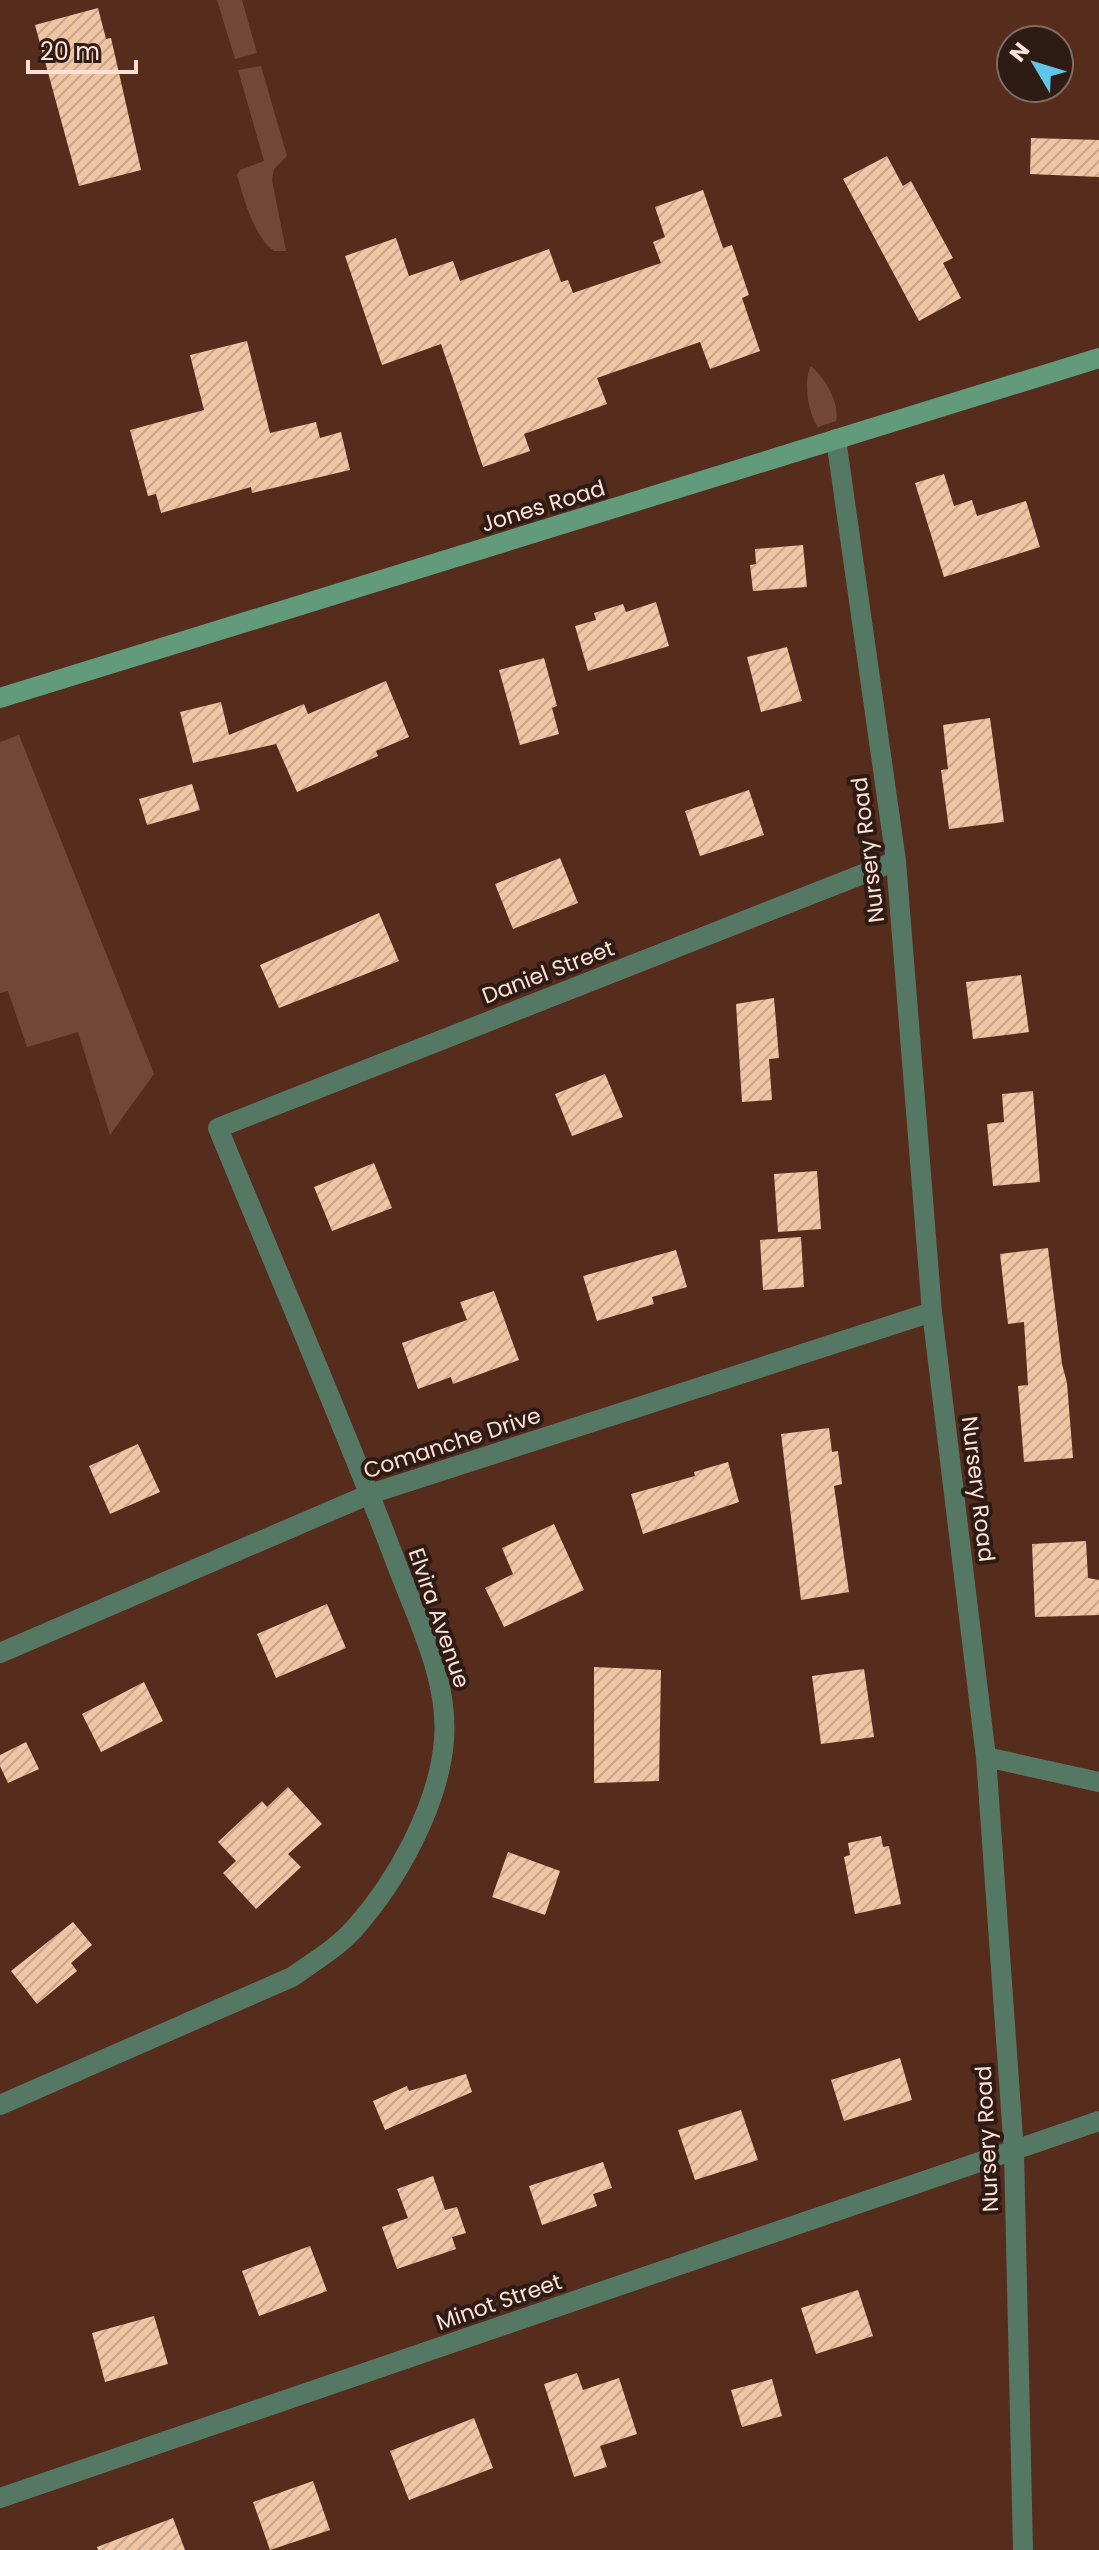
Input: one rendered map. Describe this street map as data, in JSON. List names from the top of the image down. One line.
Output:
{"streets":{"main road":["Jones Road"],"street":["Nursery Road","Daniel Street","Comanche Drive","Elvira Avenue","Minot Street"]},"crossings":[["Jones Road","Nursery Road"],["Nursery Road","Daniel Street"],["Nursery Road","Comanche Drive"],["Nursery Road","Minot Street"],["Daniel Street","Elvira Avenue"],["Comanche Drive","Elvira Avenue"]],"scale_bar":"20 m","north":"top left"}
